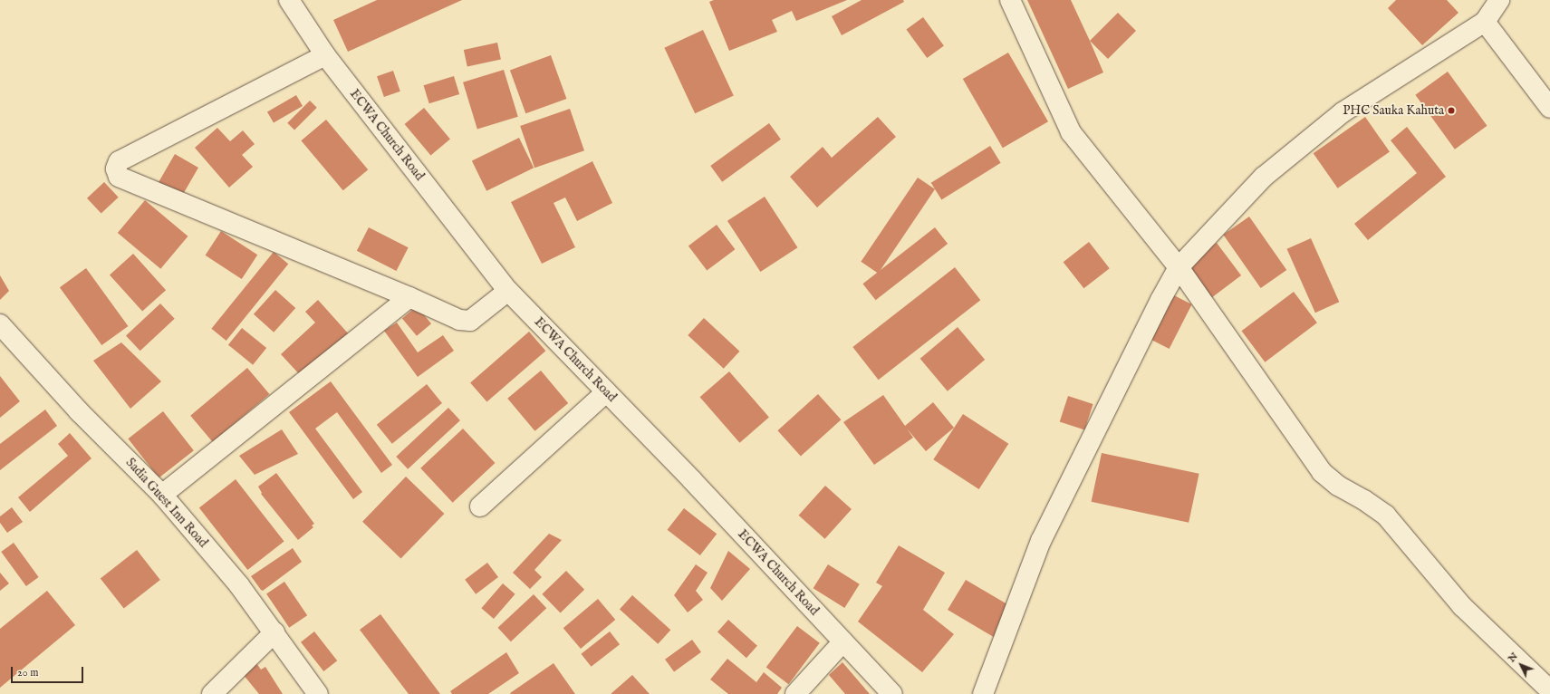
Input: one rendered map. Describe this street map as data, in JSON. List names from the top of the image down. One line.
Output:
{"streets":{"street":["ECWA Church Road","Sadia Guest Inn Road"]},"places":["PHC Sauka Kahuta"],"scale_bar":"20 m","north":"top left"}
